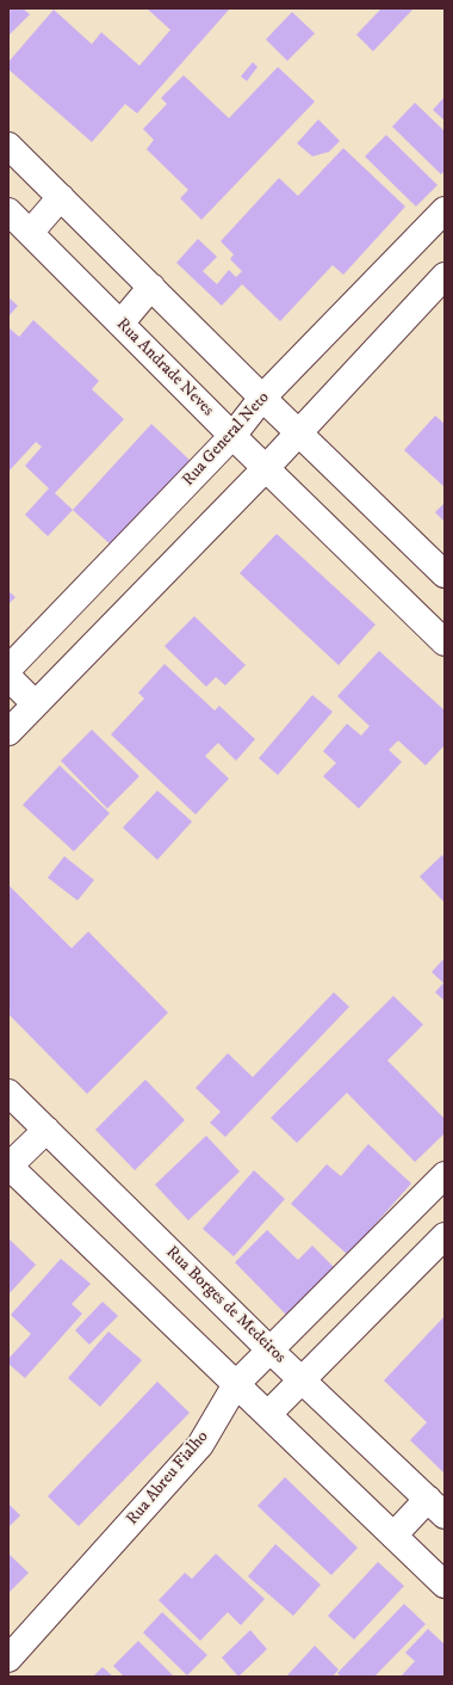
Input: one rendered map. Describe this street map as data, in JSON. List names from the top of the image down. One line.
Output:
{"streets":{"street":["Rua Andrade Neves","Rua General Neto","Rua Borges de Medeiros","Rua Abreu Fialho"]},"crossings":[["Rua Andrade Neves","Rua General Neto"],["Rua Borges de Medeiros","Rua Abreu Fialho"]]}
